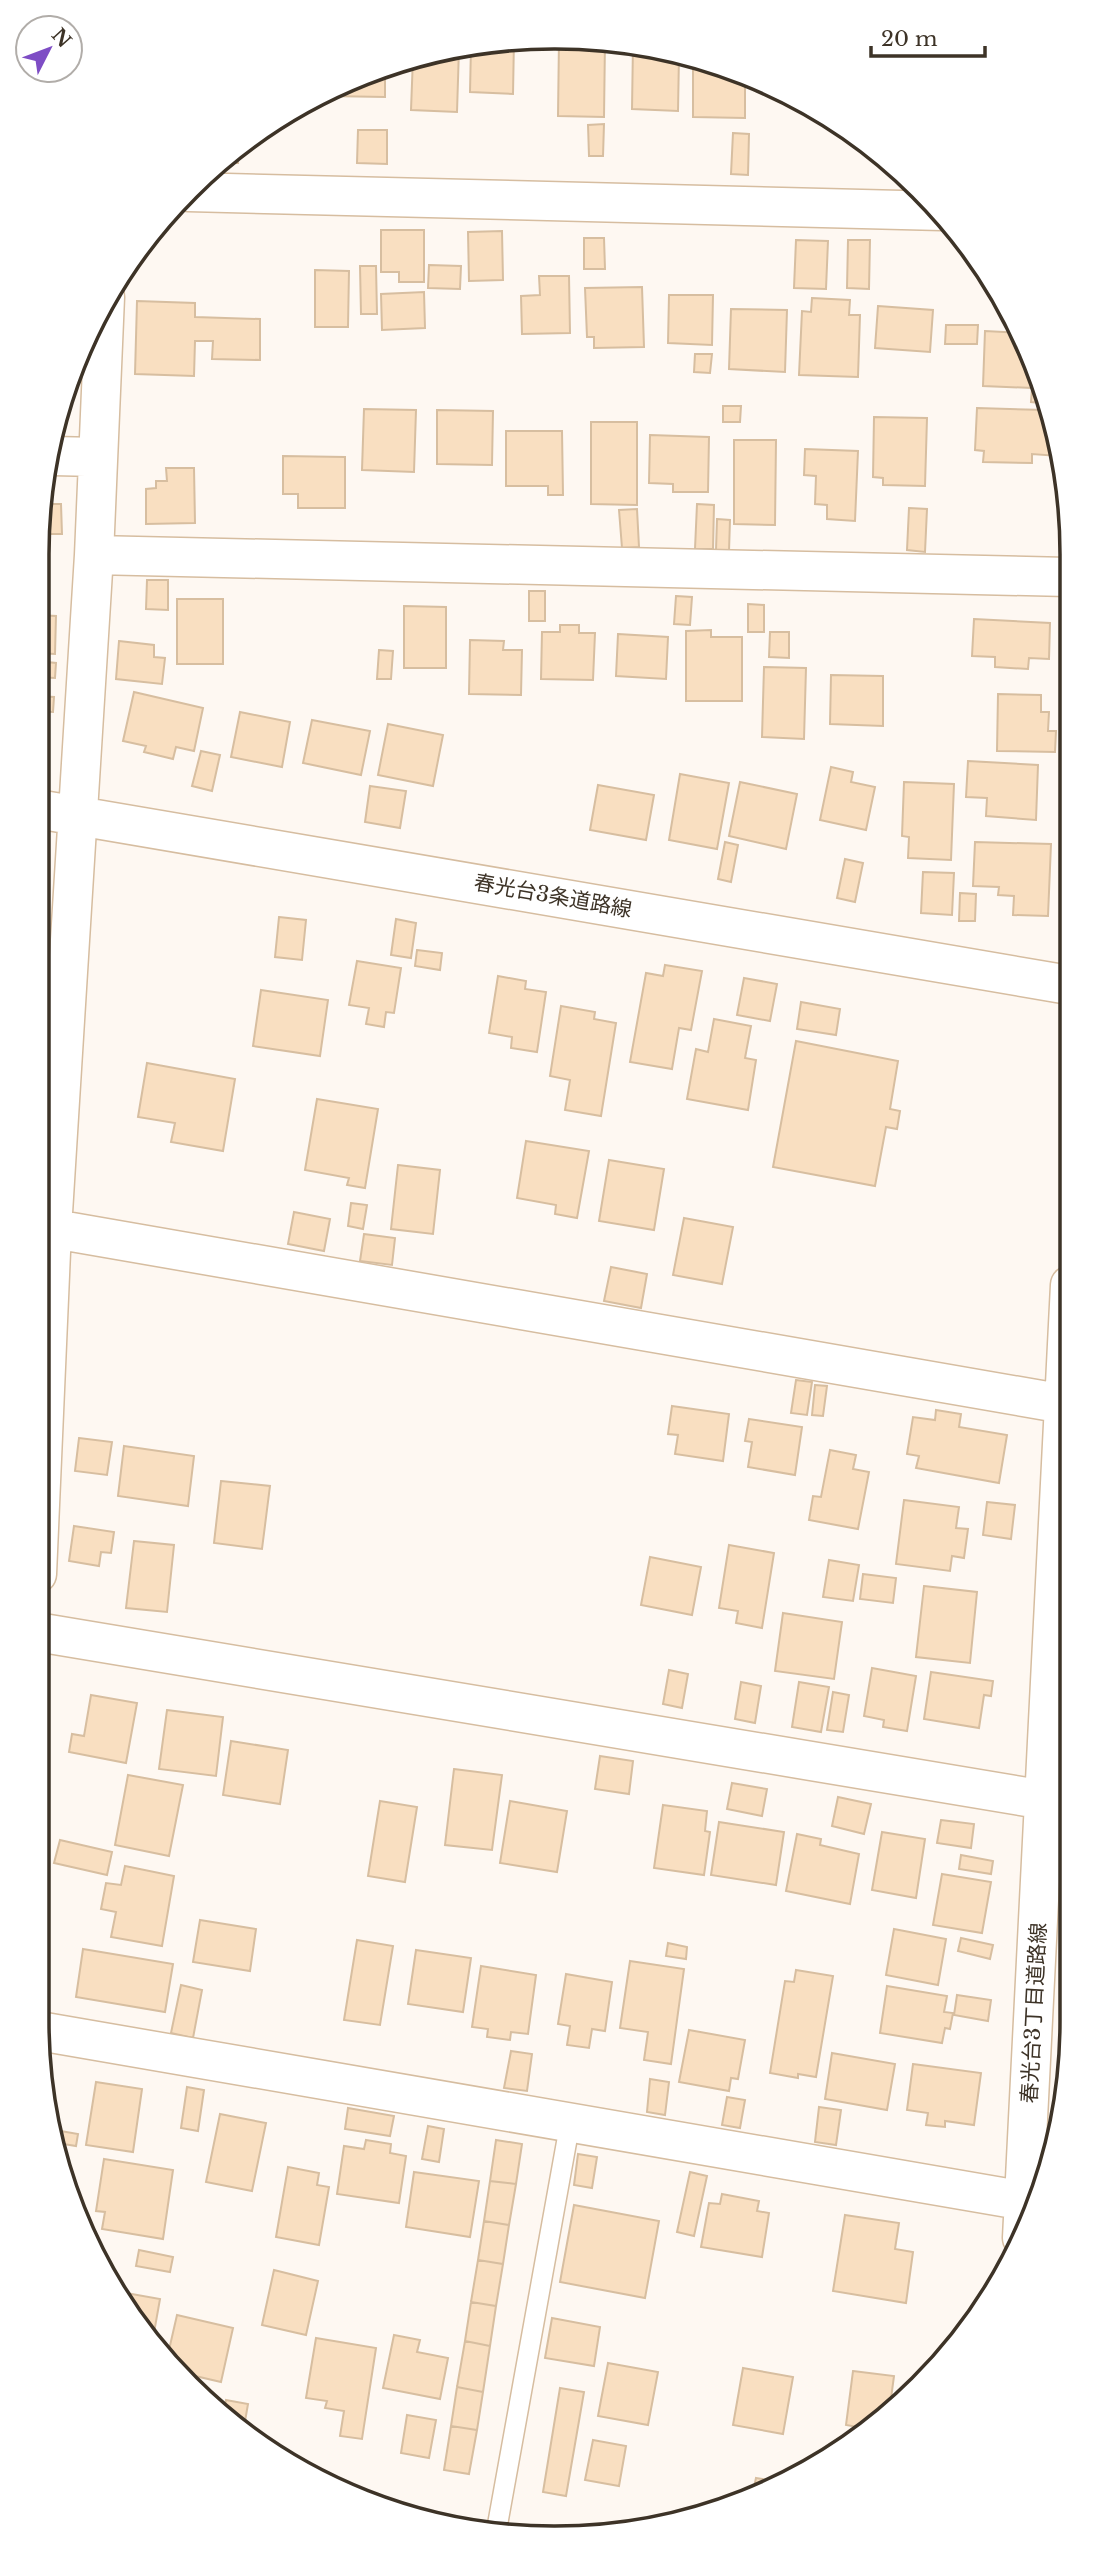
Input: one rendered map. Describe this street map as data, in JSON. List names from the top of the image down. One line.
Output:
{"streets":{"street":["春光台3条道路線","春光台3丁目道路線"]},"scale_bar":"20 m","north":"top right"}
